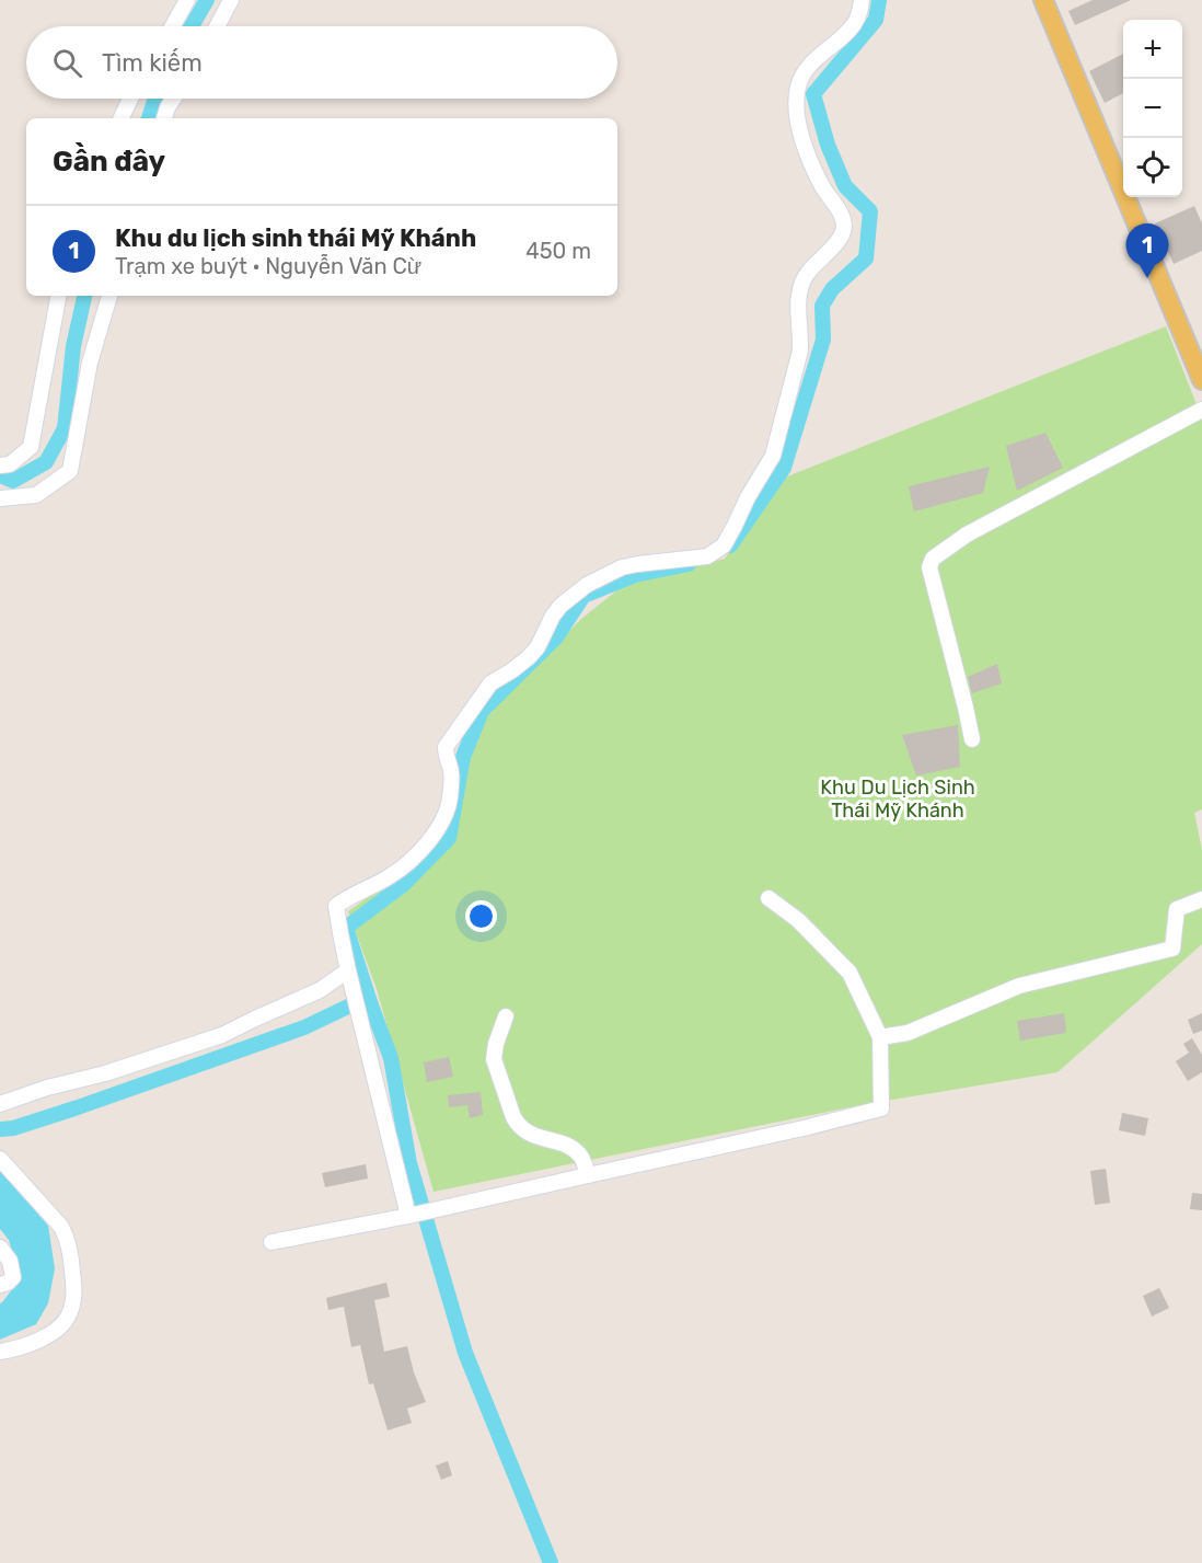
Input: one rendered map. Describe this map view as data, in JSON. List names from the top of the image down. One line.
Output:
{"parks":["Khu Du Lịch Sinh Thái Mỹ Khánh"],"page":{"map_buttons":["+","−"],"search":"Tìm kiếm","heading":"Gần đây","list":[{"mark":"1","name":"Khu du lịch sinh thái Mỹ Khánh","note":"Trạm xe buýt · Nguyễn Văn Cừ","value":"450 m"}],"pins":"1"}}
